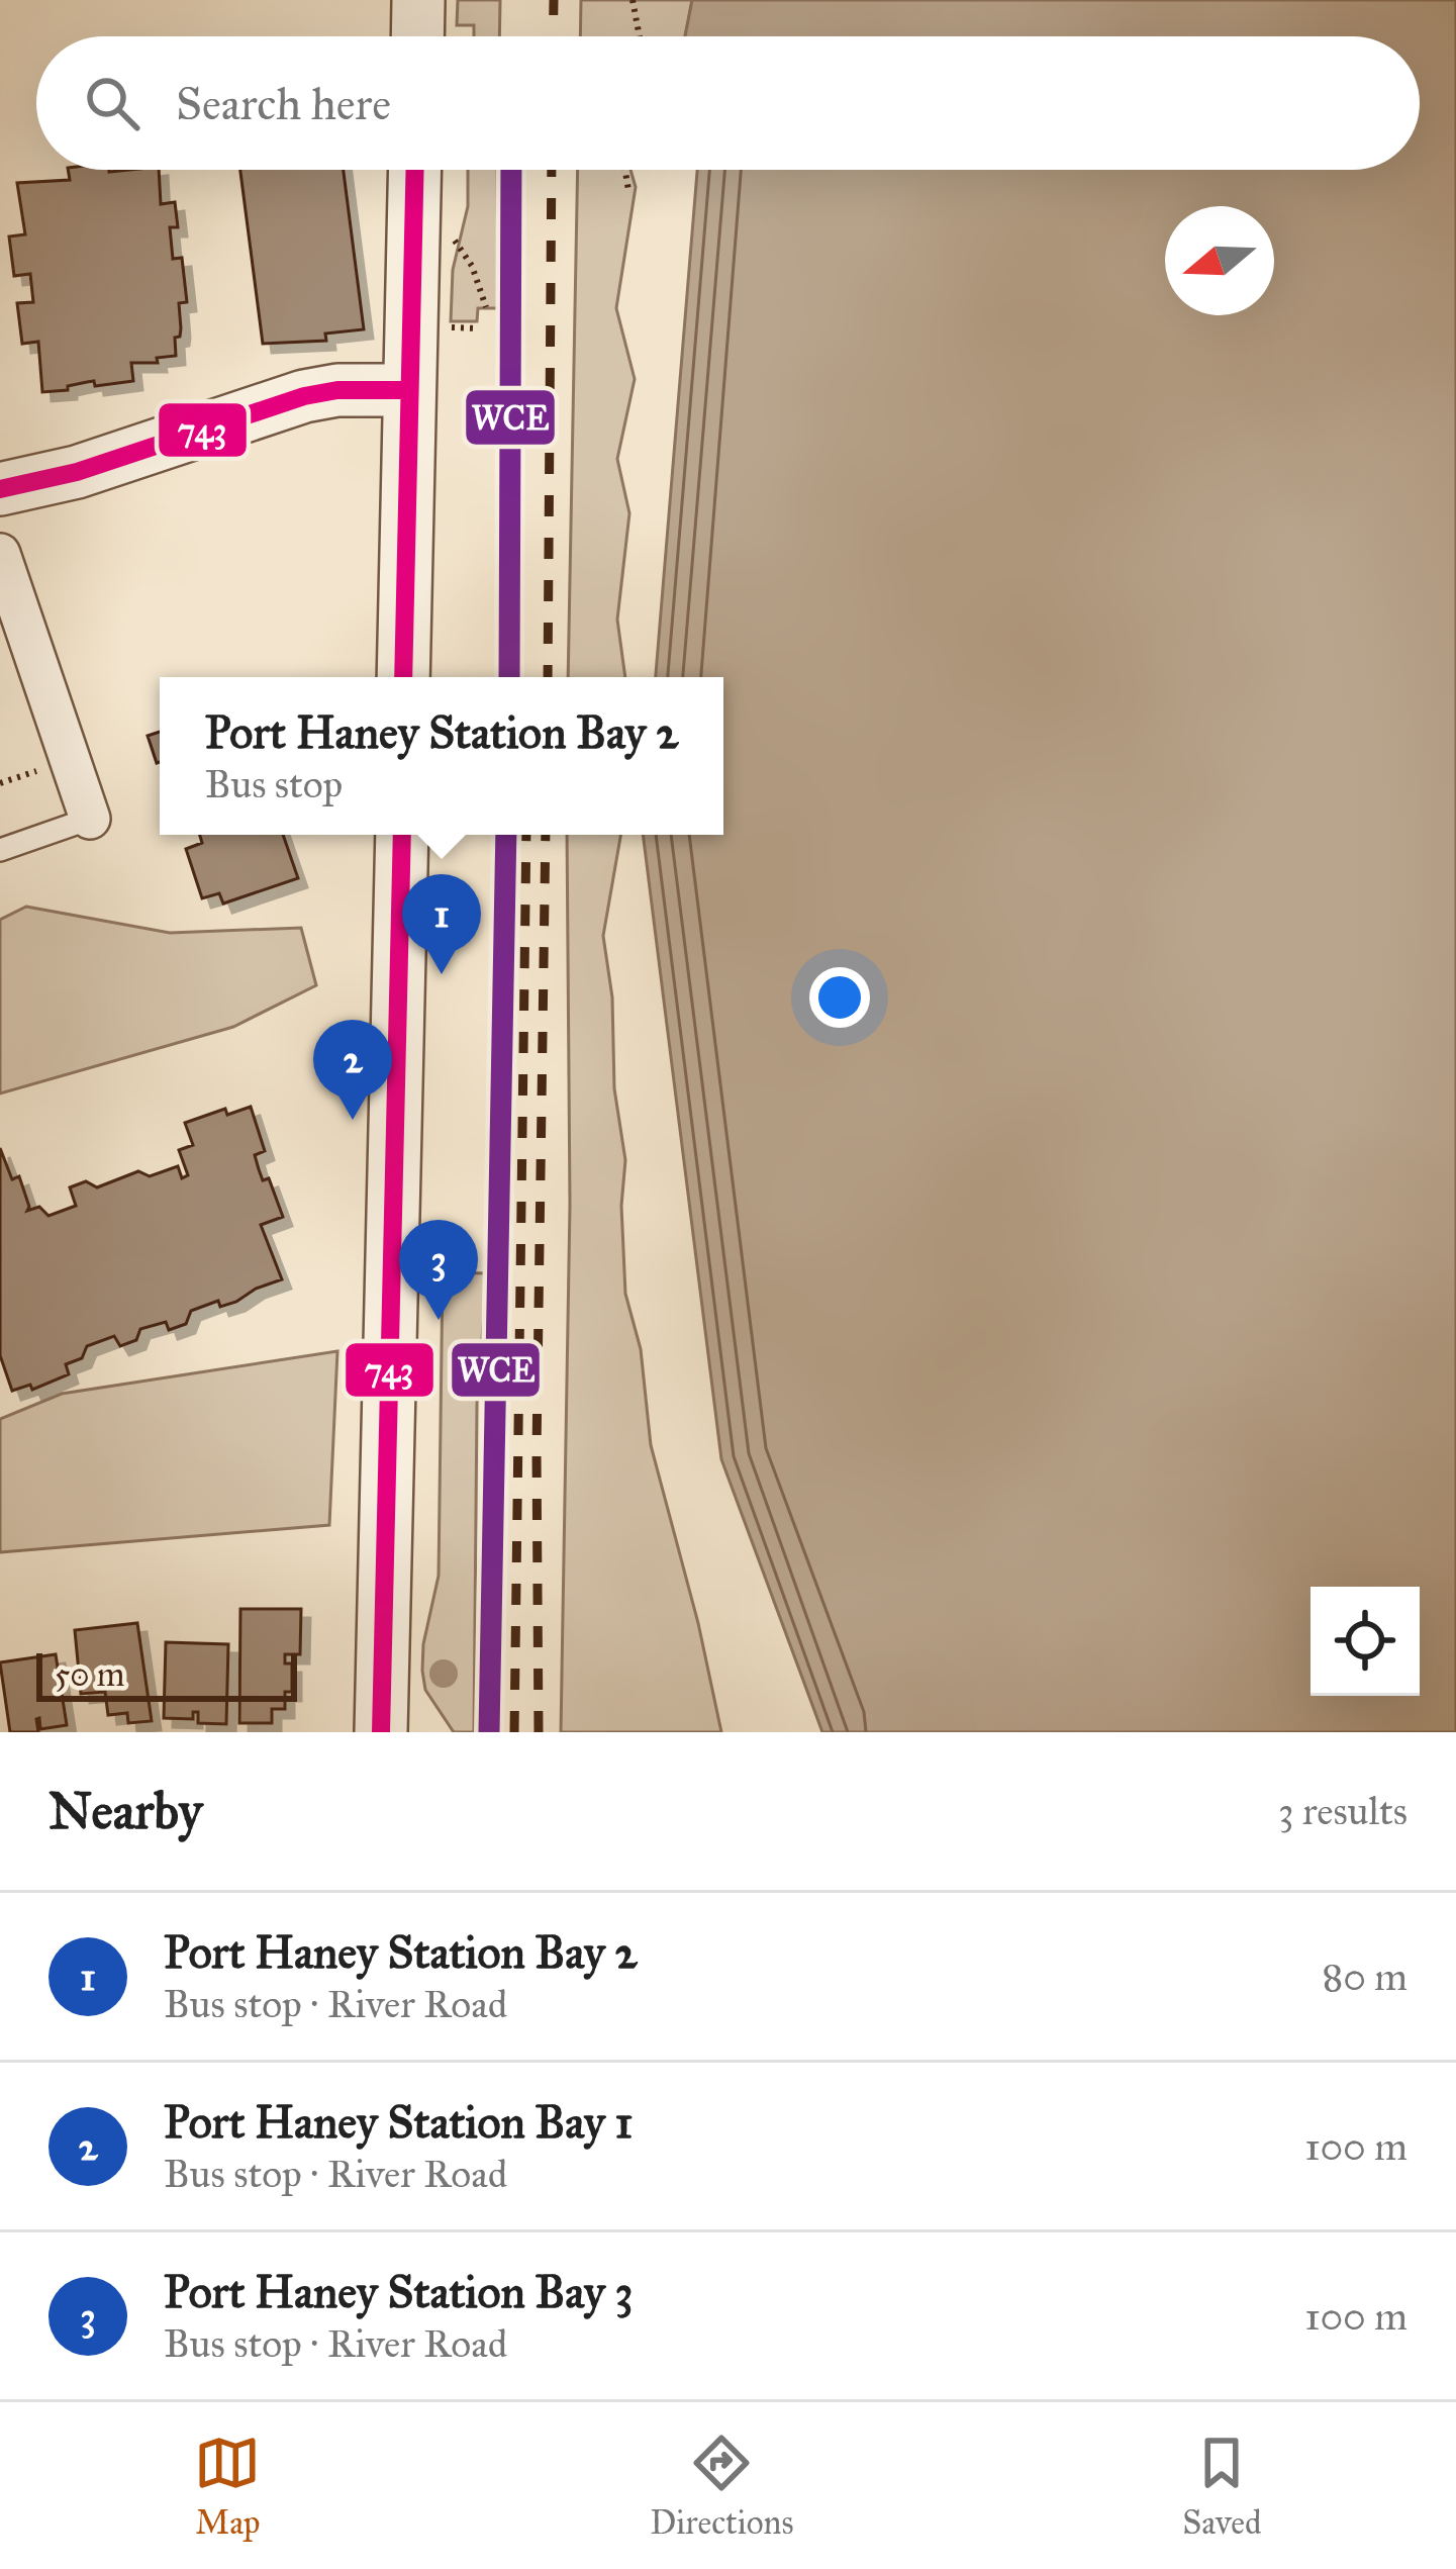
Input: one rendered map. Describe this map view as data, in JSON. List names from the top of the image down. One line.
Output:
{"lines":["transit line WCE","transit line 743"],"scale_bar":"50 m","north":"left","page":{"search":"Search here","popup":["Port Haney Station Bay 2","Bus stop"],"pins":["1","2","3"],"scale":"50 m","heading":["Nearby","3 results"],"list":[{"mark":"1","name":"Port Haney Station Bay 2","note":"Bus stop · River Road","value":"80 m"},{"mark":"2","name":"Port Haney Station Bay 1","note":"Bus stop · River Road","value":"100 m"},{"mark":"3","name":"Port Haney Station Bay 3","note":"Bus stop · River Road","value":"100 m"}],"nav":["Map","Directions","Saved"]}}
